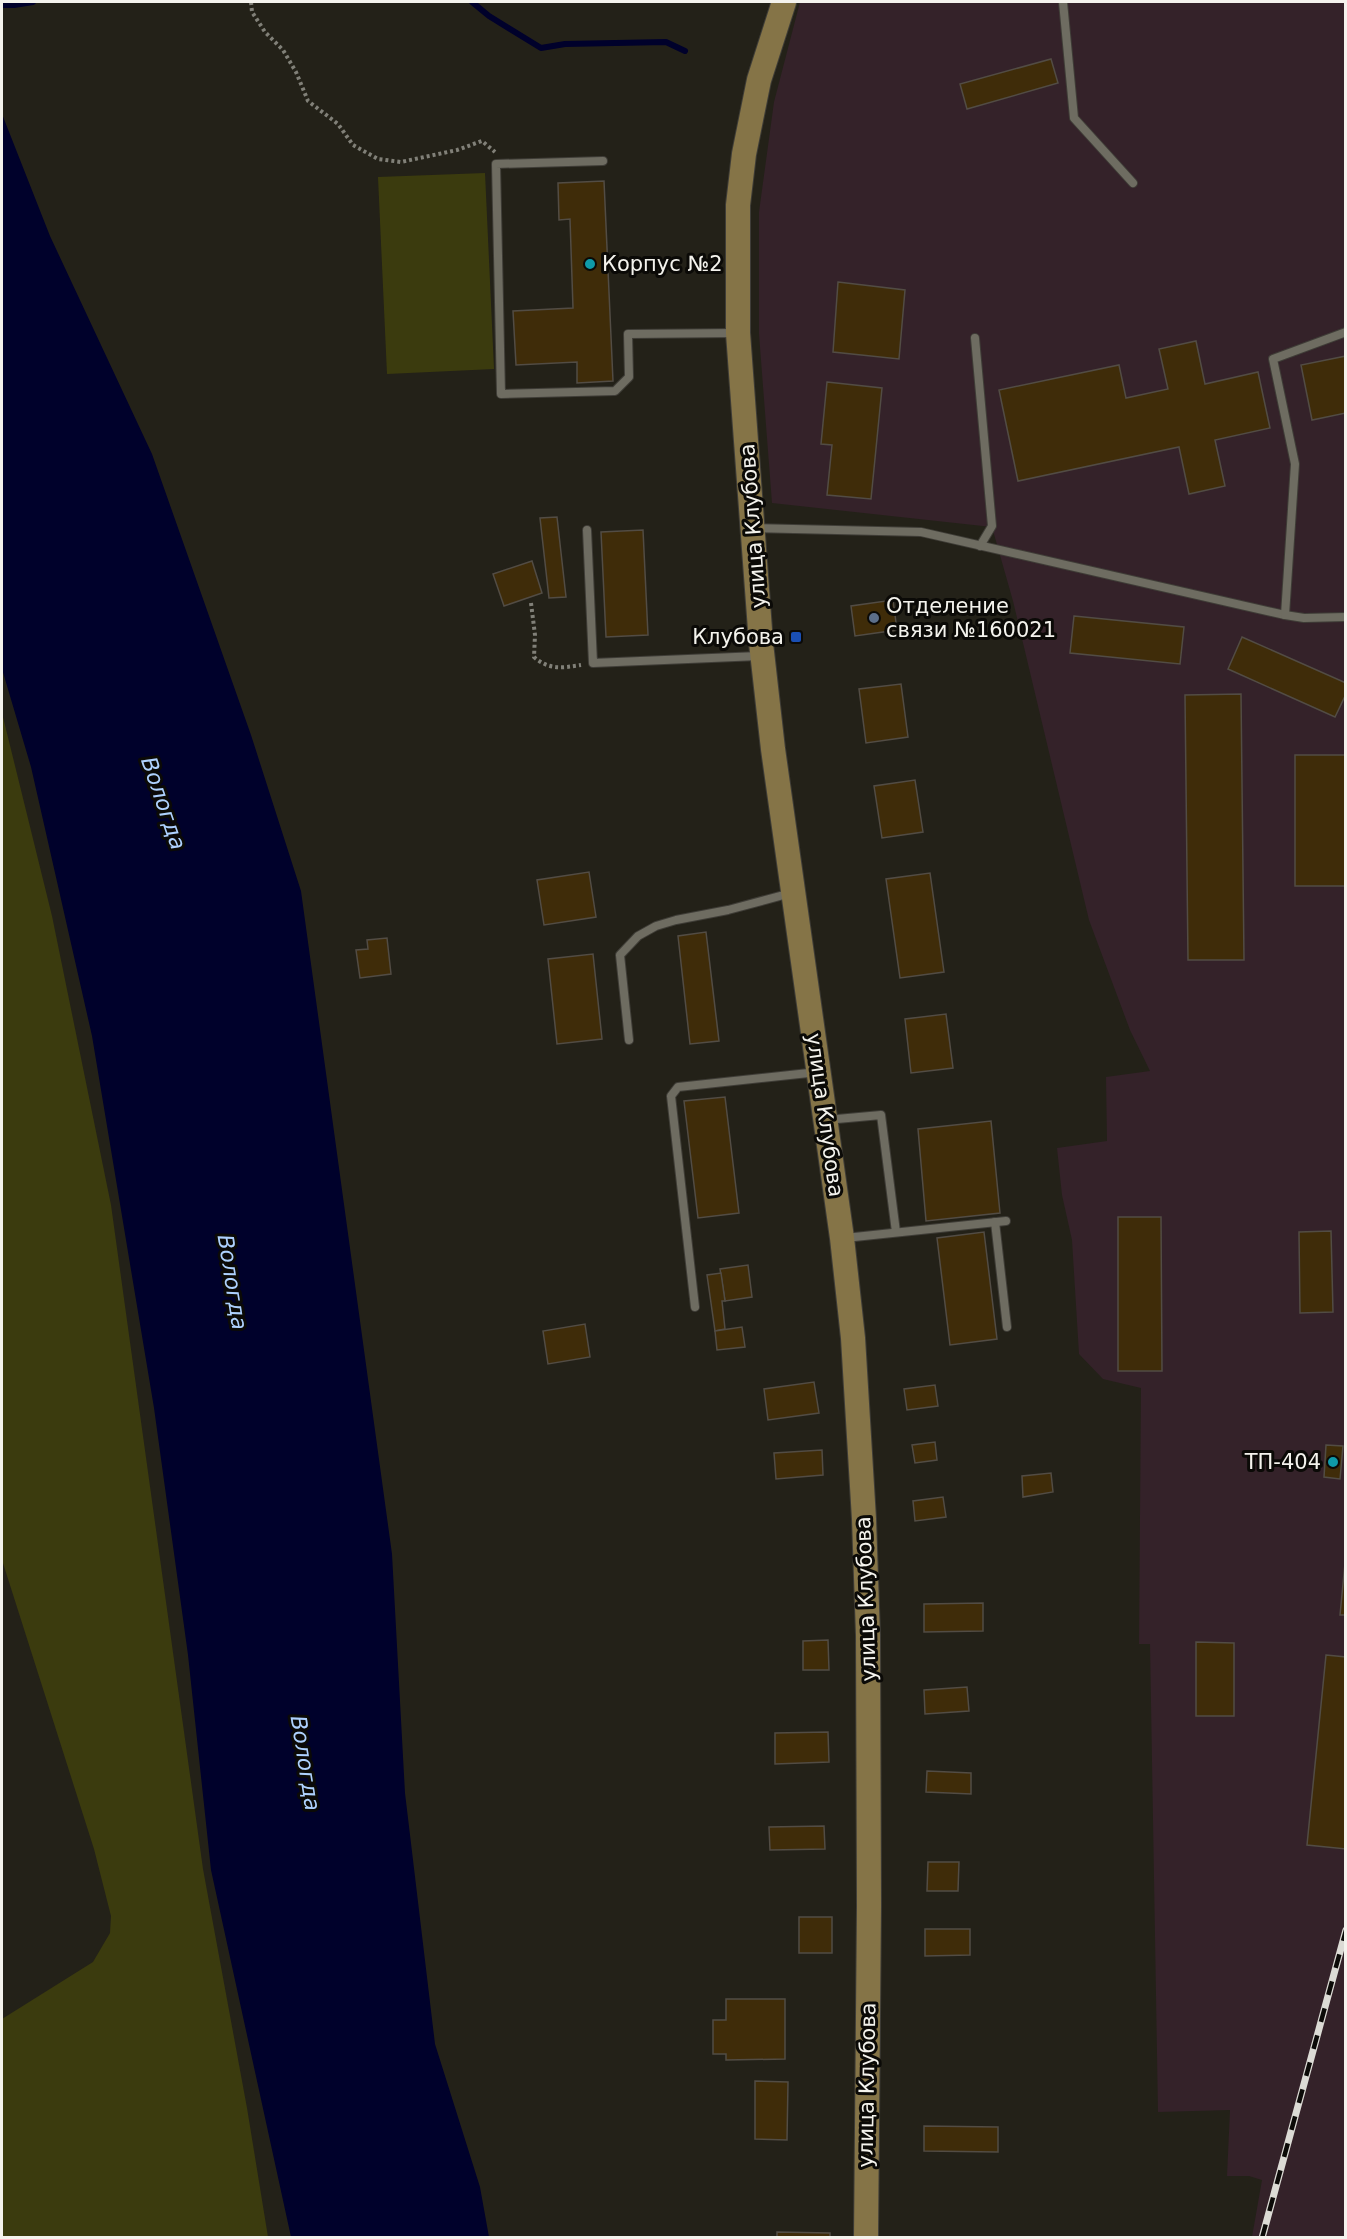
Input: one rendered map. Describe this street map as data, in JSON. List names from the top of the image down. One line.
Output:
{"streets":{"main road":["улица Клубова"]},"water":["Вологда"],"places":{"other":["Корпус №2","Отделение связи №160021","ТП-404"],"transit":["Клубова"]}}
